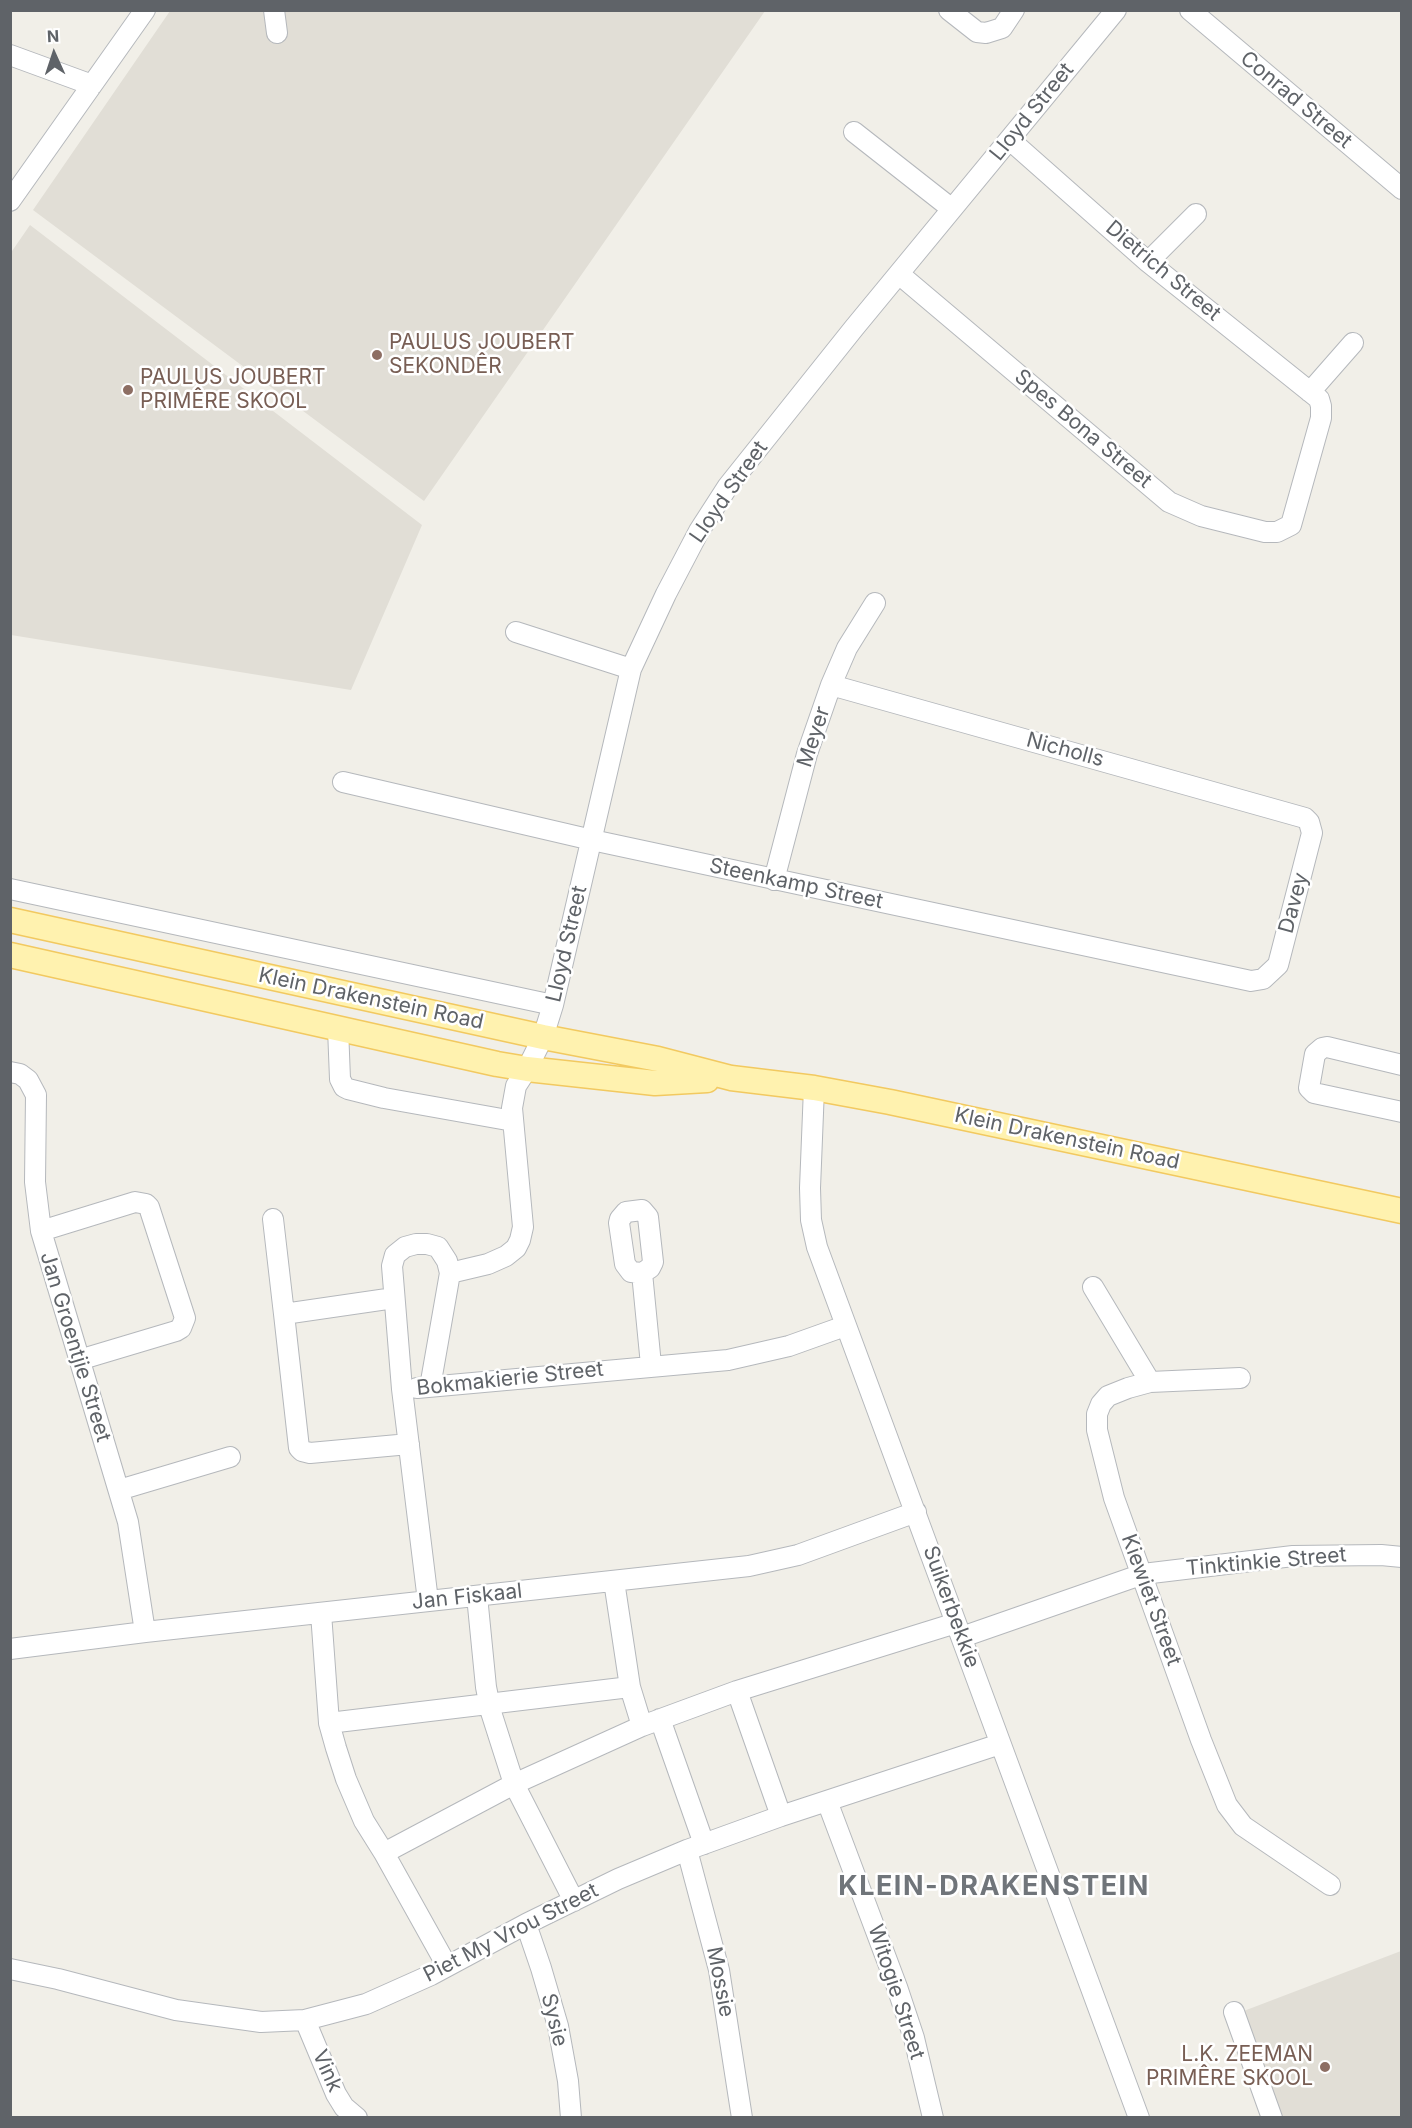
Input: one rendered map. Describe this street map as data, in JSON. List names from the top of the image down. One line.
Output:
{"streets":{"main road":["Klein Drakenstein Road"],"street":["Conrad Street","Lloyd Street","Dietrich Street","Spes Bona Street","Meyer","Nicholls","Steenkamp Street","Davey","Jan Groentjie Street","Bokmakierie Street","Tinktinkie Street","Jan Fiskaal","Kiewiet Street","Suikerbekkie","Piet My Vrou Street","Mossie","Witogie Street","Sysie","Vink"]},"crossings":[["Lloyd Street","Dietrich Street"],["Lloyd Street","Spes Bona Street"],["Lloyd Street","Steenkamp Street"],["Lloyd Street","Klein Drakenstein Road"],["Dietrich Street","Spes Bona Street"],["Meyer","Nicholls"],["Meyer","Steenkamp Street"],["Nicholls","Davey"],["Steenkamp Street","Davey"],["Klein Drakenstein Road","Suikerbekkie"],["Jan Groentjie Street","Jan Fiskaal"],["Bokmakierie Street","Jan Fiskaal"],["Bokmakierie Street","Suikerbekkie"],["Tinktinkie Street","Kiewiet Street"],["Tinktinkie Street","Suikerbekkie"],["Tinktinkie Street","Mossie"],["Jan Fiskaal","Suikerbekkie"],["Suikerbekkie","Piet My Vrou Street"],["Piet My Vrou Street","Mossie"],["Piet My Vrou Street","Witogie Street"],["Piet My Vrou Street","Sysie"],["Piet My Vrou Street","Vink"]],"districts":["KLEIN-DRAKENSTEIN"],"places":["PAULUS JOUBERT SEKONDÊR","PAULUS JOUBERT PRIMÊRE SKOOL","L.K. ZEEMAN PRIMÊRE SKOOL"],"north":"top"}
